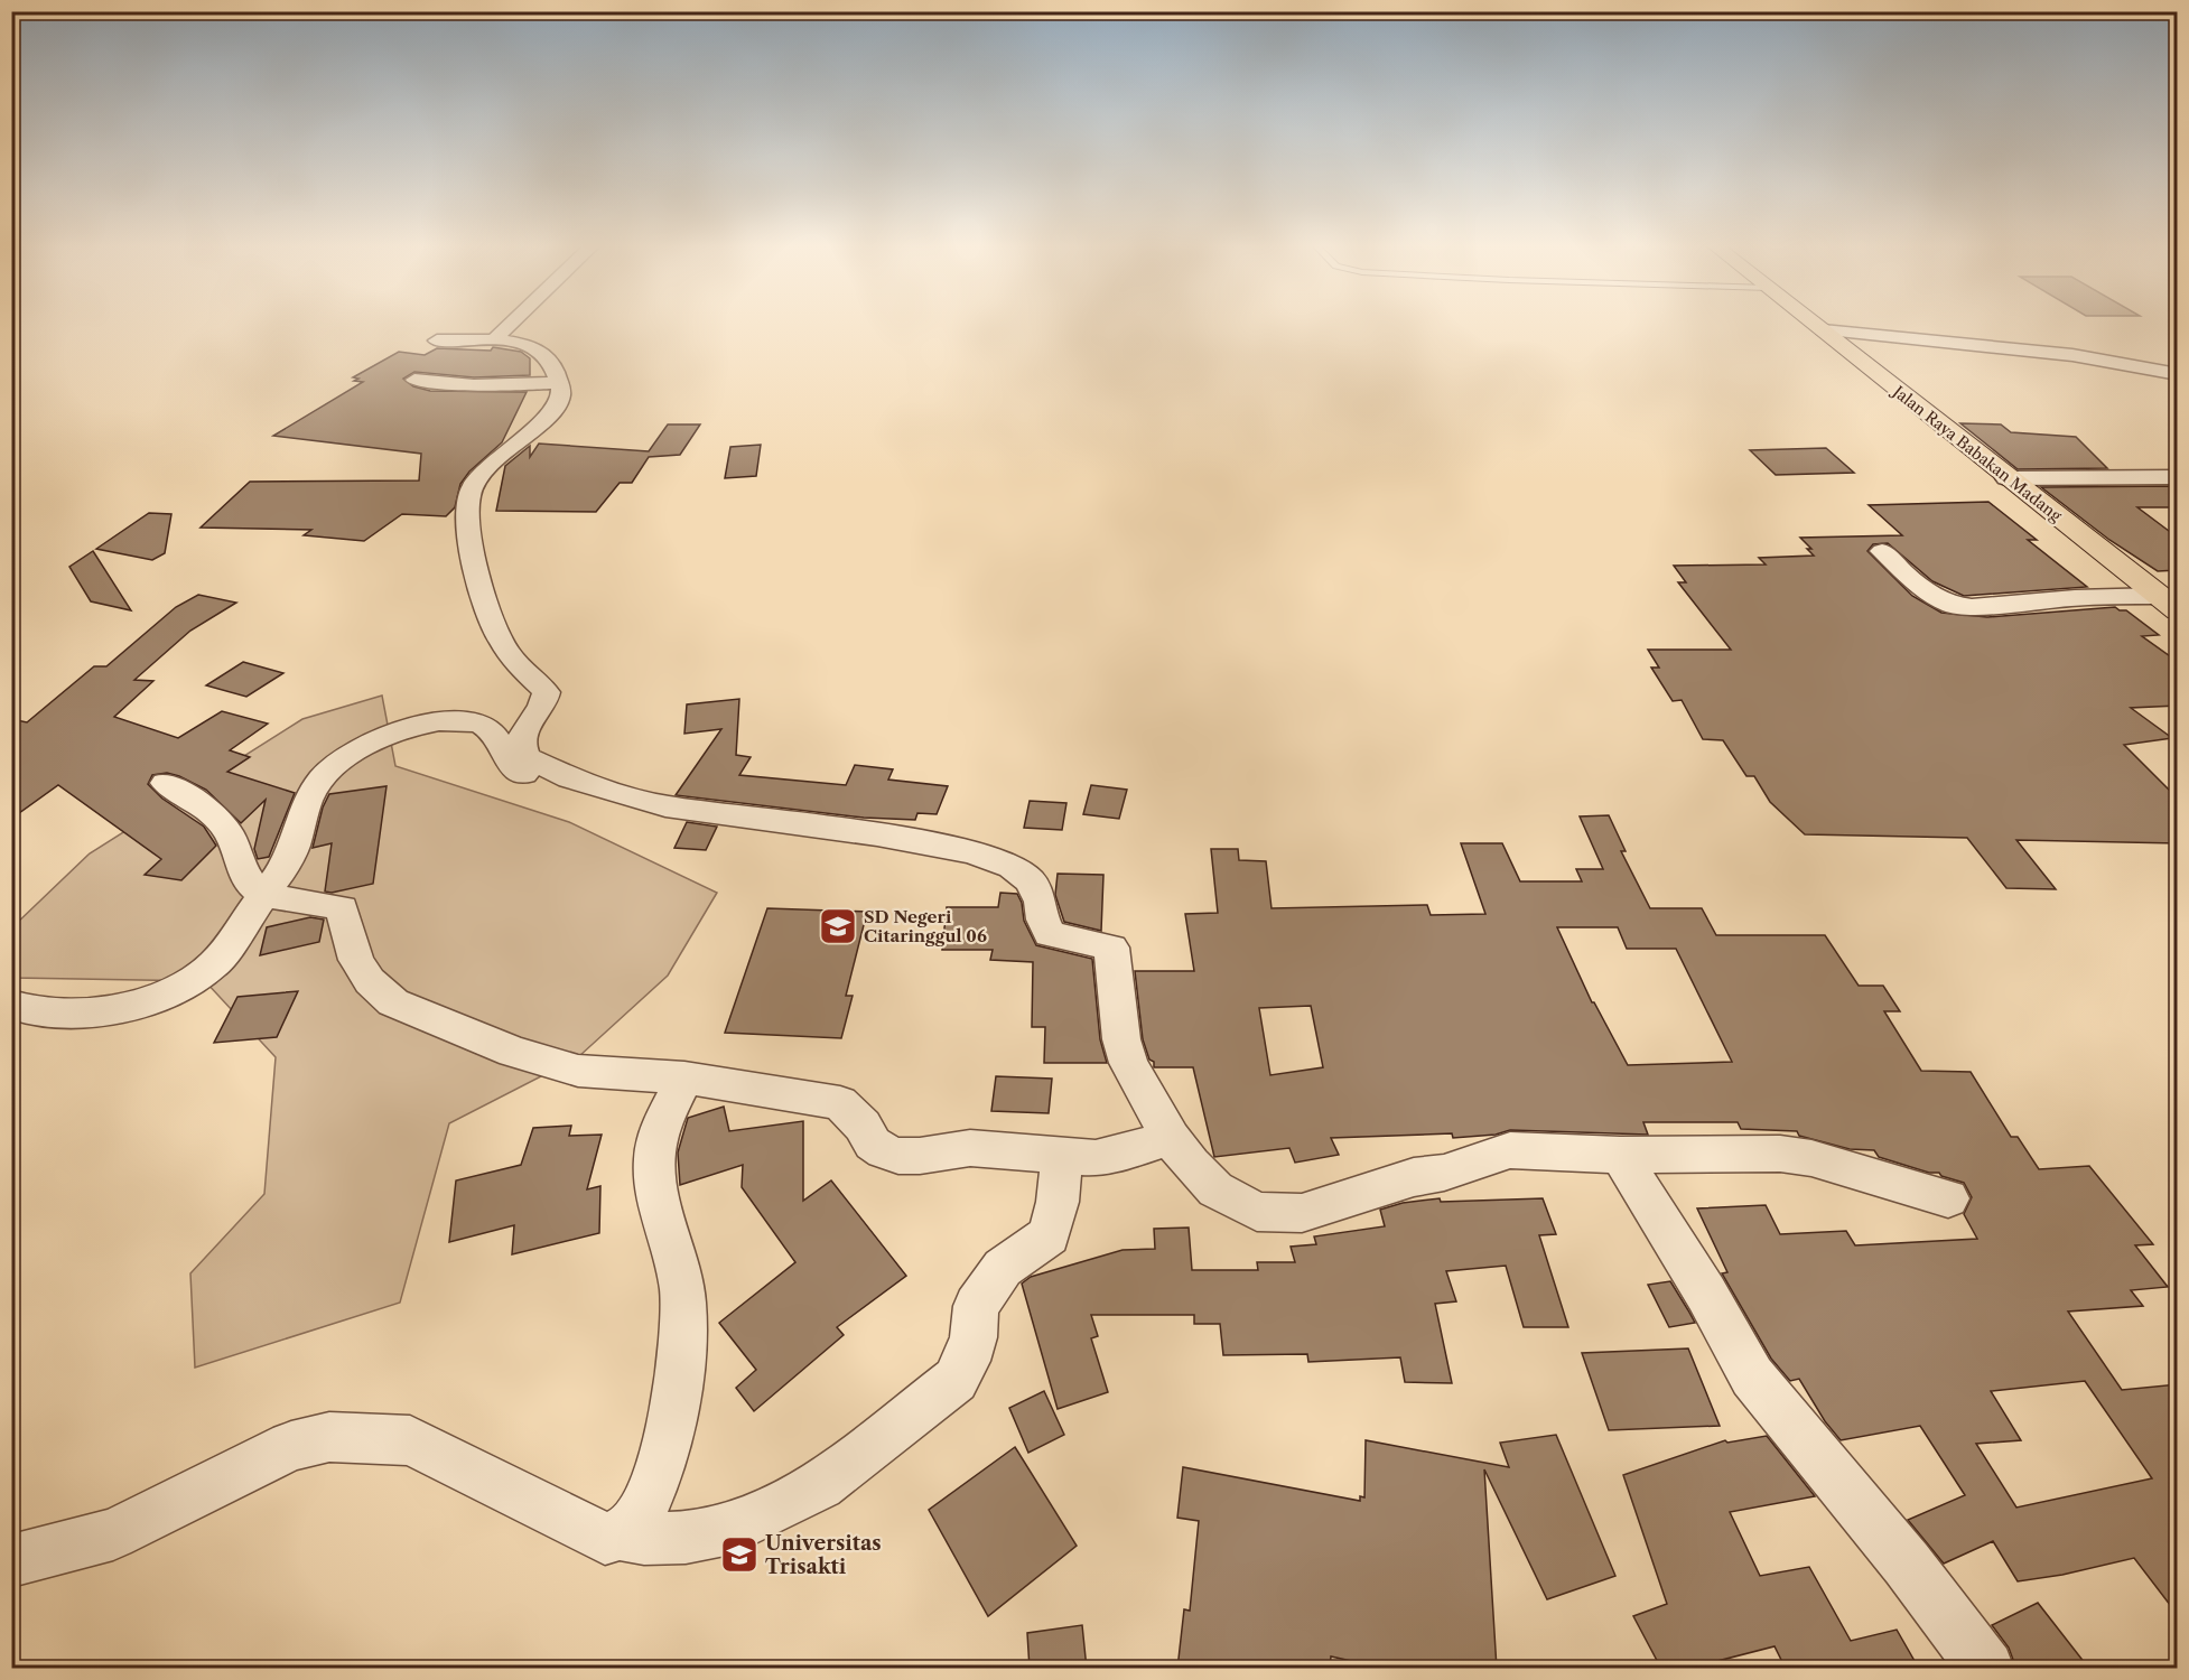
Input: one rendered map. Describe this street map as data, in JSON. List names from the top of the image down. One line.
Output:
{"streets":{"main road":["Jalan Raya Babakan Madang"]},"places":{"school or university":["SD Negeri Citaringgul 06","Universitas Trisakti"]}}
